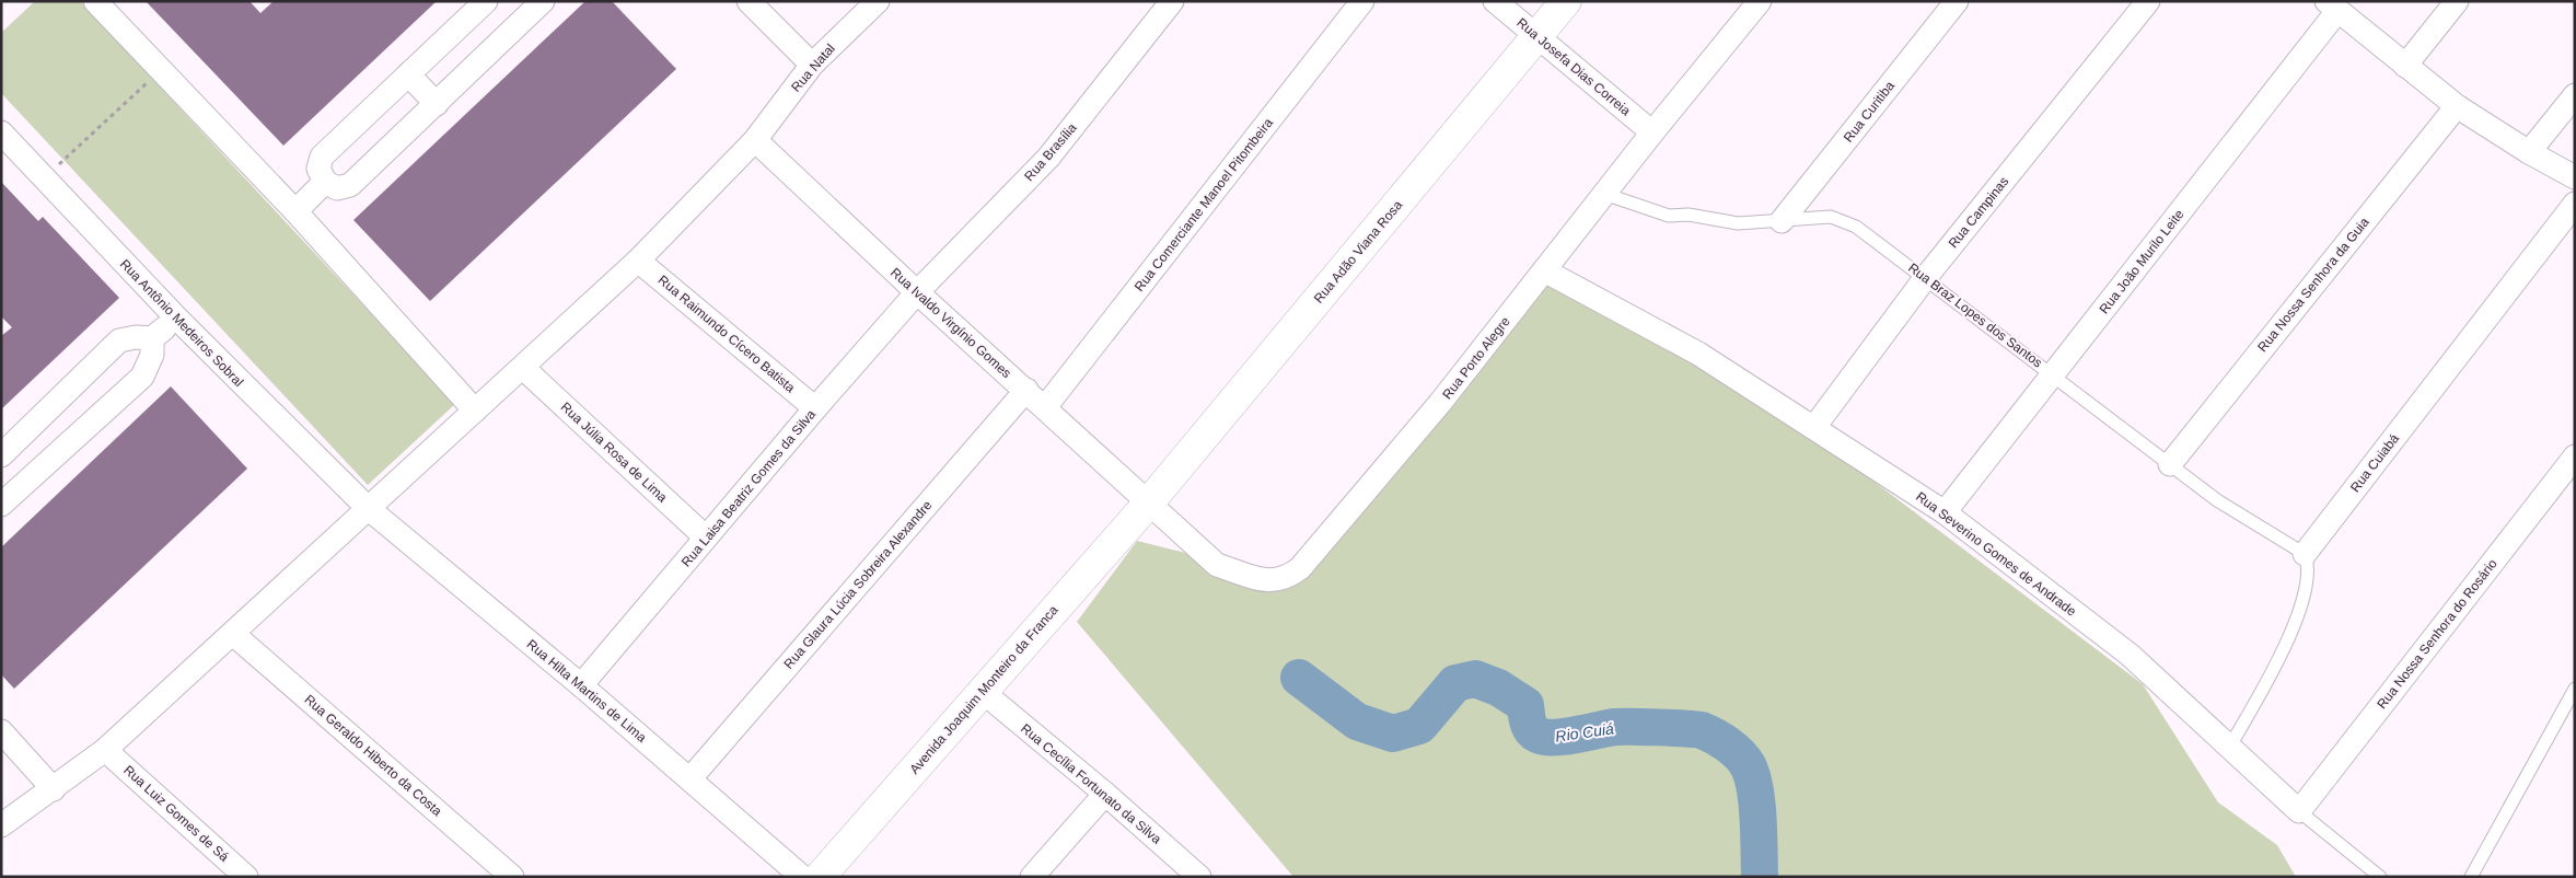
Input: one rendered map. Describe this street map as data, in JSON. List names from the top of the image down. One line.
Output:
{"streets":{"street":["Rua Josefa Dias Correia","Rua Natal","Rua Curitiba","Rua Brasília","Rua Comerciante Manoel Pitombeira","Rua Campinas","Rua Adão Viana Rosa","Rua João Murilo Leite","Rua Nossa Senhora da Guia","Rua Antônio Medeiros Sobral","Rua Ivaldo Virgínio Gomes","Rua Raimundo Cícero Batista","Rua Porto Alegre","Rua Júlia Rosa de Lima","Rua Cuiabá","Rua Laisa Beatriz Gomes da Silva","Rua Severino Gomes de Andrade","Rua Glaura Lúcia Sobreira Alexandre","Rua Nossa Senhora do Rosário","Avenida Joaquim Monteiro da Franca","Rua Hilta Martins de Lima","Rua Geraldo Hiberto da Costa","Rua Cecília Fortunato da Silva","Rua Luiz Gomes de Sá"],"lane":["Rua Braz Lopes dos Santos"]},"crossings":[["Rua Josefa Dias Correia","Rua Adão Viana Rosa"],["Rua Josefa Dias Correia","Rua Porto Alegre"],["Rua Natal","Rua Antônio Medeiros Sobral"],["Rua Natal","Rua Ivaldo Virgínio Gomes"],["Rua Natal","Rua Raimundo Cícero Batista"],["Rua Natal","Rua Júlia Rosa de Lima"],["Rua Natal","Rua Hilta Martins de Lima"],["Rua Natal","Rua Geraldo Hiberto da Costa"],["Rua Natal","Rua Luiz Gomes de Sá"],["Rua Curitiba","Rua Braz Lopes dos Santos"],["Rua Brasília","Rua Ivaldo Virgínio Gomes"],["Rua Brasília","Rua Laisa Beatriz Gomes da Silva"],["Rua Comerciante Manoel Pitombeira","Rua Ivaldo Virgínio Gomes"],["Rua Campinas","Rua Braz Lopes dos Santos"],["Rua Campinas","Rua Severino Gomes de Andrade"],["Rua Adão Viana Rosa","Rua Ivaldo Virgínio Gomes"],["Rua Adão Viana Rosa","Rua Porto Alegre"],["Rua Adão Viana Rosa","Avenida Joaquim Monteiro da Franca"],["Rua João Murilo Leite","Rua Braz Lopes dos Santos"],["Rua João Murilo Leite","Rua Severino Gomes de Andrade"],["Rua Nossa Senhora da Guia","Rua Braz Lopes dos Santos"],["Rua Braz Lopes dos Santos","Rua Porto Alegre"],["Rua Braz Lopes dos Santos","Rua Cuiabá"],["Rua Antônio Medeiros Sobral","Rua Hilta Martins de Lima"],["Rua Ivaldo Virgínio Gomes","Rua Porto Alegre"],["Rua Ivaldo Virgínio Gomes","Rua Laisa Beatriz Gomes da Silva"],["Rua Ivaldo Virgínio Gomes","Rua Glaura Lúcia Sobreira Alexandre"],["Rua Ivaldo Virgínio Gomes","Avenida Joaquim Monteiro da Franca"],["Rua Raimundo Cícero Batista","Rua Laisa Beatriz Gomes da Silva"],["Rua Porto Alegre","Rua Severino Gomes de Andrade"],["Rua Porto Alegre","Avenida Joaquim Monteiro da Franca"],["Rua Júlia Rosa de Lima","Rua Laisa Beatriz Gomes da Silva"],["Rua Laisa Beatriz Gomes da Silva","Rua Hilta Martins de Lima"],["Rua Severino Gomes de Andrade","Rua Nossa Senhora do Rosário"],["Rua Glaura Lúcia Sobreira Alexandre","Rua Hilta Martins de Lima"],["Avenida Joaquim Monteiro da Franca","Rua Cecília Fortunato da Silva"]],"water":["Rio Cuiá"]}
